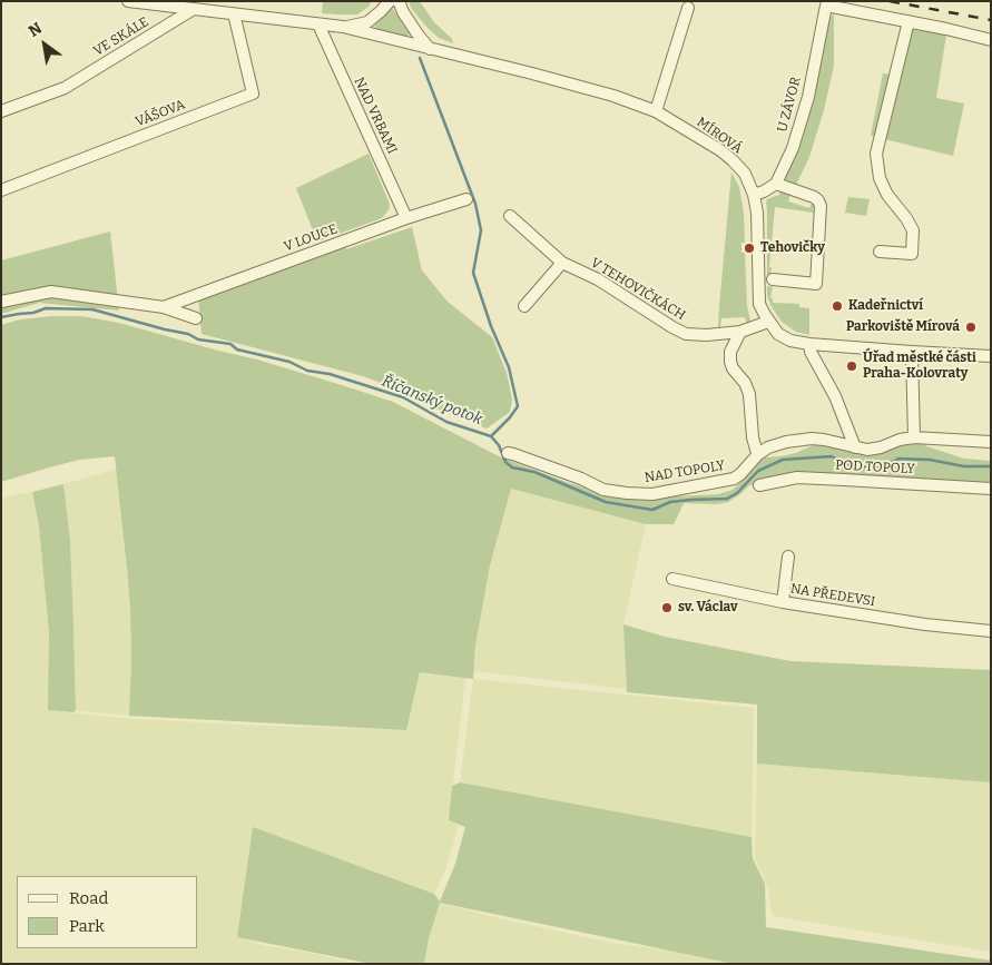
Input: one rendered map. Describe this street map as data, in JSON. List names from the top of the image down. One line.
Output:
{"streets":{"street":["VE SKÁLE","U ZÁVOR","VÁŠOVA","NAD VRBAMI","MÍROVÁ","V LOUCE","V TEHOVIČKÁCH","POD TOPOLY","NAD TOPOLY","NA PŘEDEVSI"]},"crossings":[["NAD VRBAMI","V LOUCE"],["MÍROVÁ","V TEHOVIČKÁCH"]],"water":["Říčanský potok"],"places":["Tehovičky","Kadeřnictví","Parkoviště Mírová","Úřad městké části Praha-Kolovraty","sv. Václav"],"legend":["Road","Park"],"north":"top left"}
